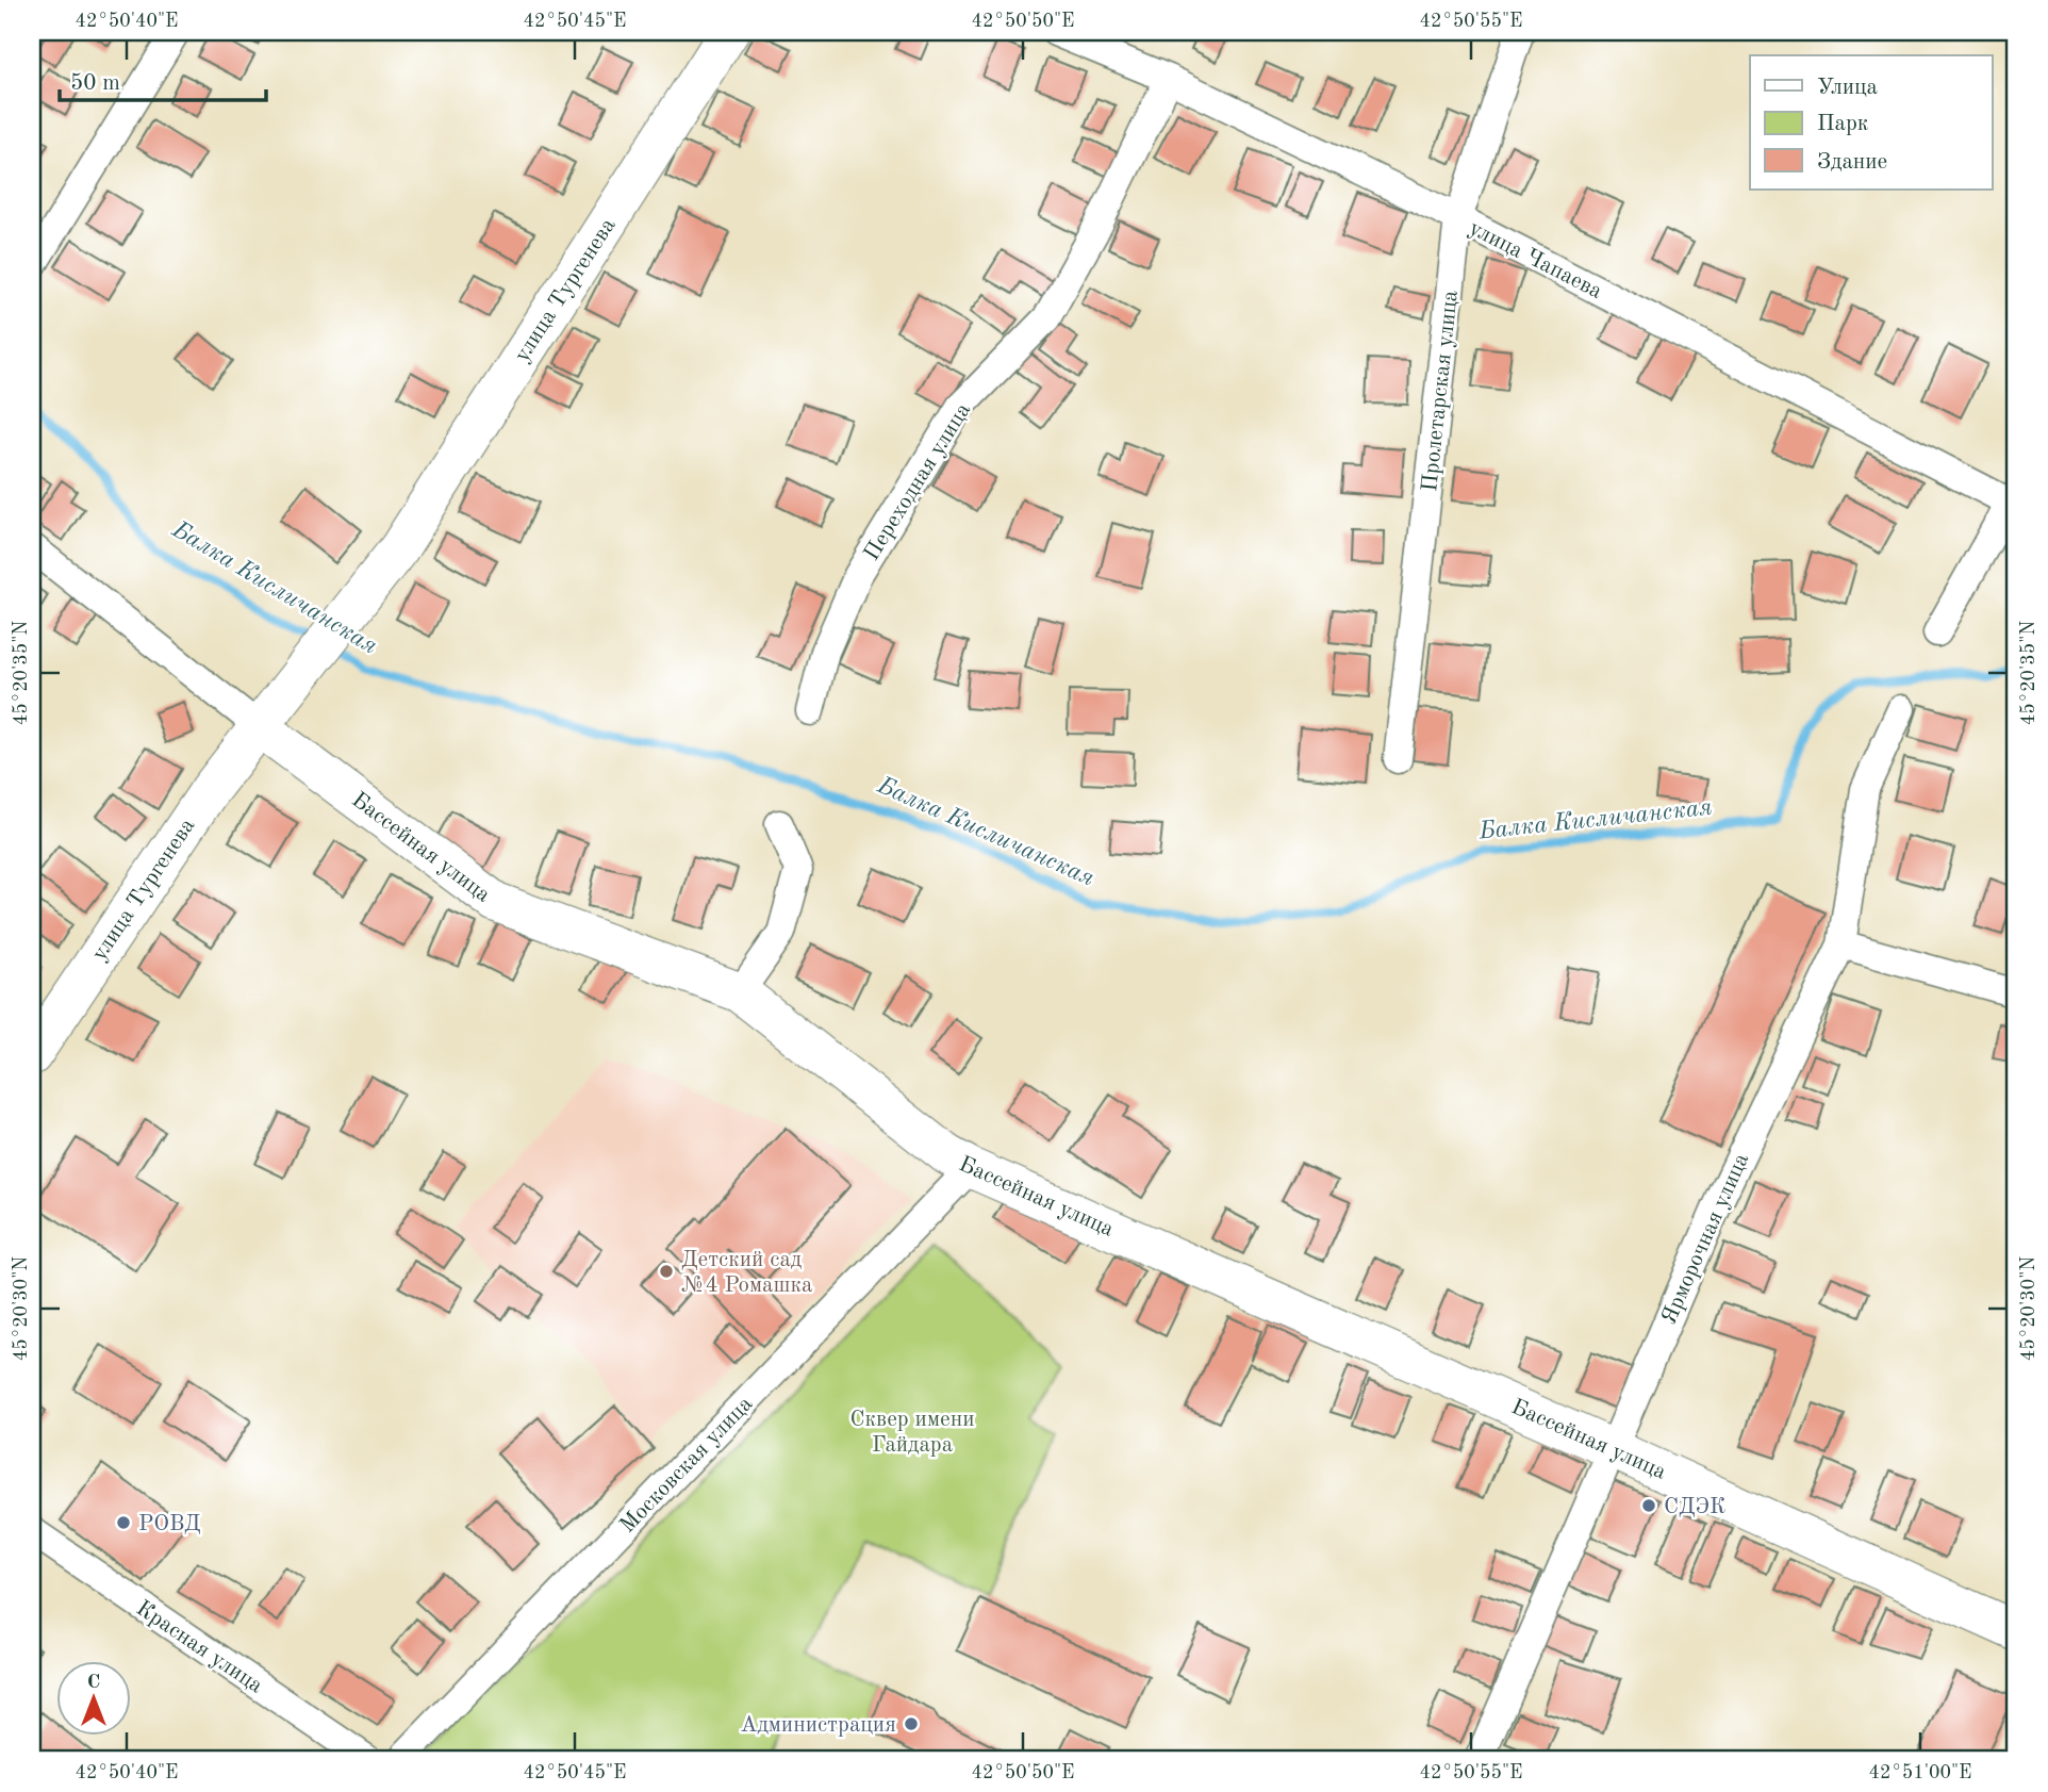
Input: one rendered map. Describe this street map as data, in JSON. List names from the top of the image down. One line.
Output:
{"streets":{"street":["улица Чапаева","улица Тургенева","Пролетарская улица","Переходная улица","Бассейная улица","Ярморочная улица","Московская улица","Красная улица"]},"crossings":[["улица Чапаева","Пролетарская улица"],["улица Чапаева","Переходная улица"],["улица Тургенева","Бассейная улица"],["Бассейная улица","Ярморочная улица"],["Бассейная улица","Московская улица"]],"water":["Балка Кисличанская"],"parks":["Сквер имени Гайдара"],"places":["Детский сад №4 Ромашка","СДЭК","РОВД","Администрация"],"legend":["Улица","Парк","Здание"],"scale_bar":"50 m","north":"top","coordinates":["42°50'40\"E","42°50'45\"E","42°50'50\"E","42°50'55\"E","45°20'35\"N","45°20'30\"N","42°51'00\"E"]}
